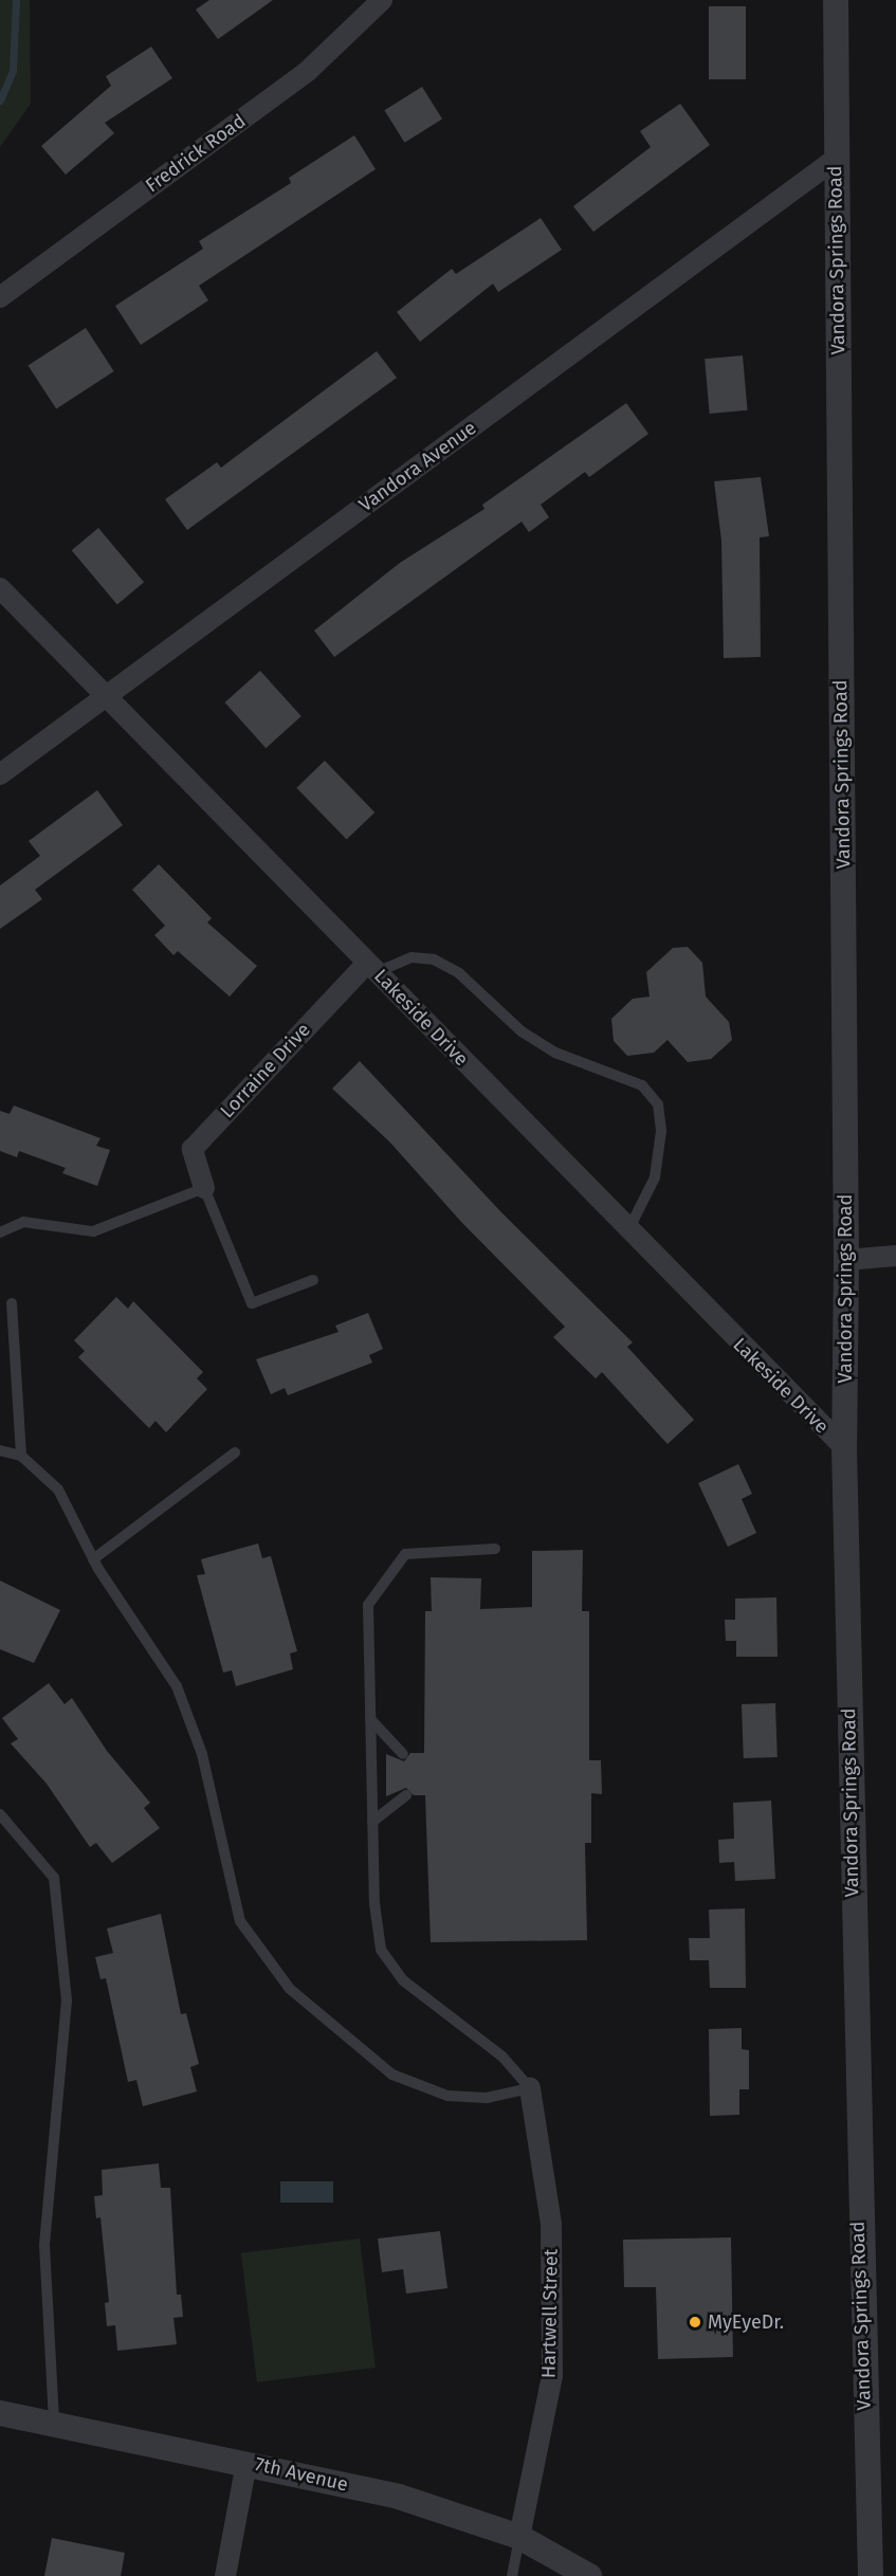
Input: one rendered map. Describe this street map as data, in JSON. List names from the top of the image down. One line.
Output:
{"streets":{"street":["Fredrick Road","Vandora Springs Road","Vandora Avenue","Lakeside Drive","Lorraine Drive","Hartwell Street","7th Avenue"]},"crossings":[["Vandora Springs Road","Vandora Avenue"],["Vandora Springs Road","Lakeside Drive"],["Vandora Avenue","Lakeside Drive"],["Lakeside Drive","Lorraine Drive"],["Hartwell Street","7th Avenue"]],"places":["MyEyeDr."]}
